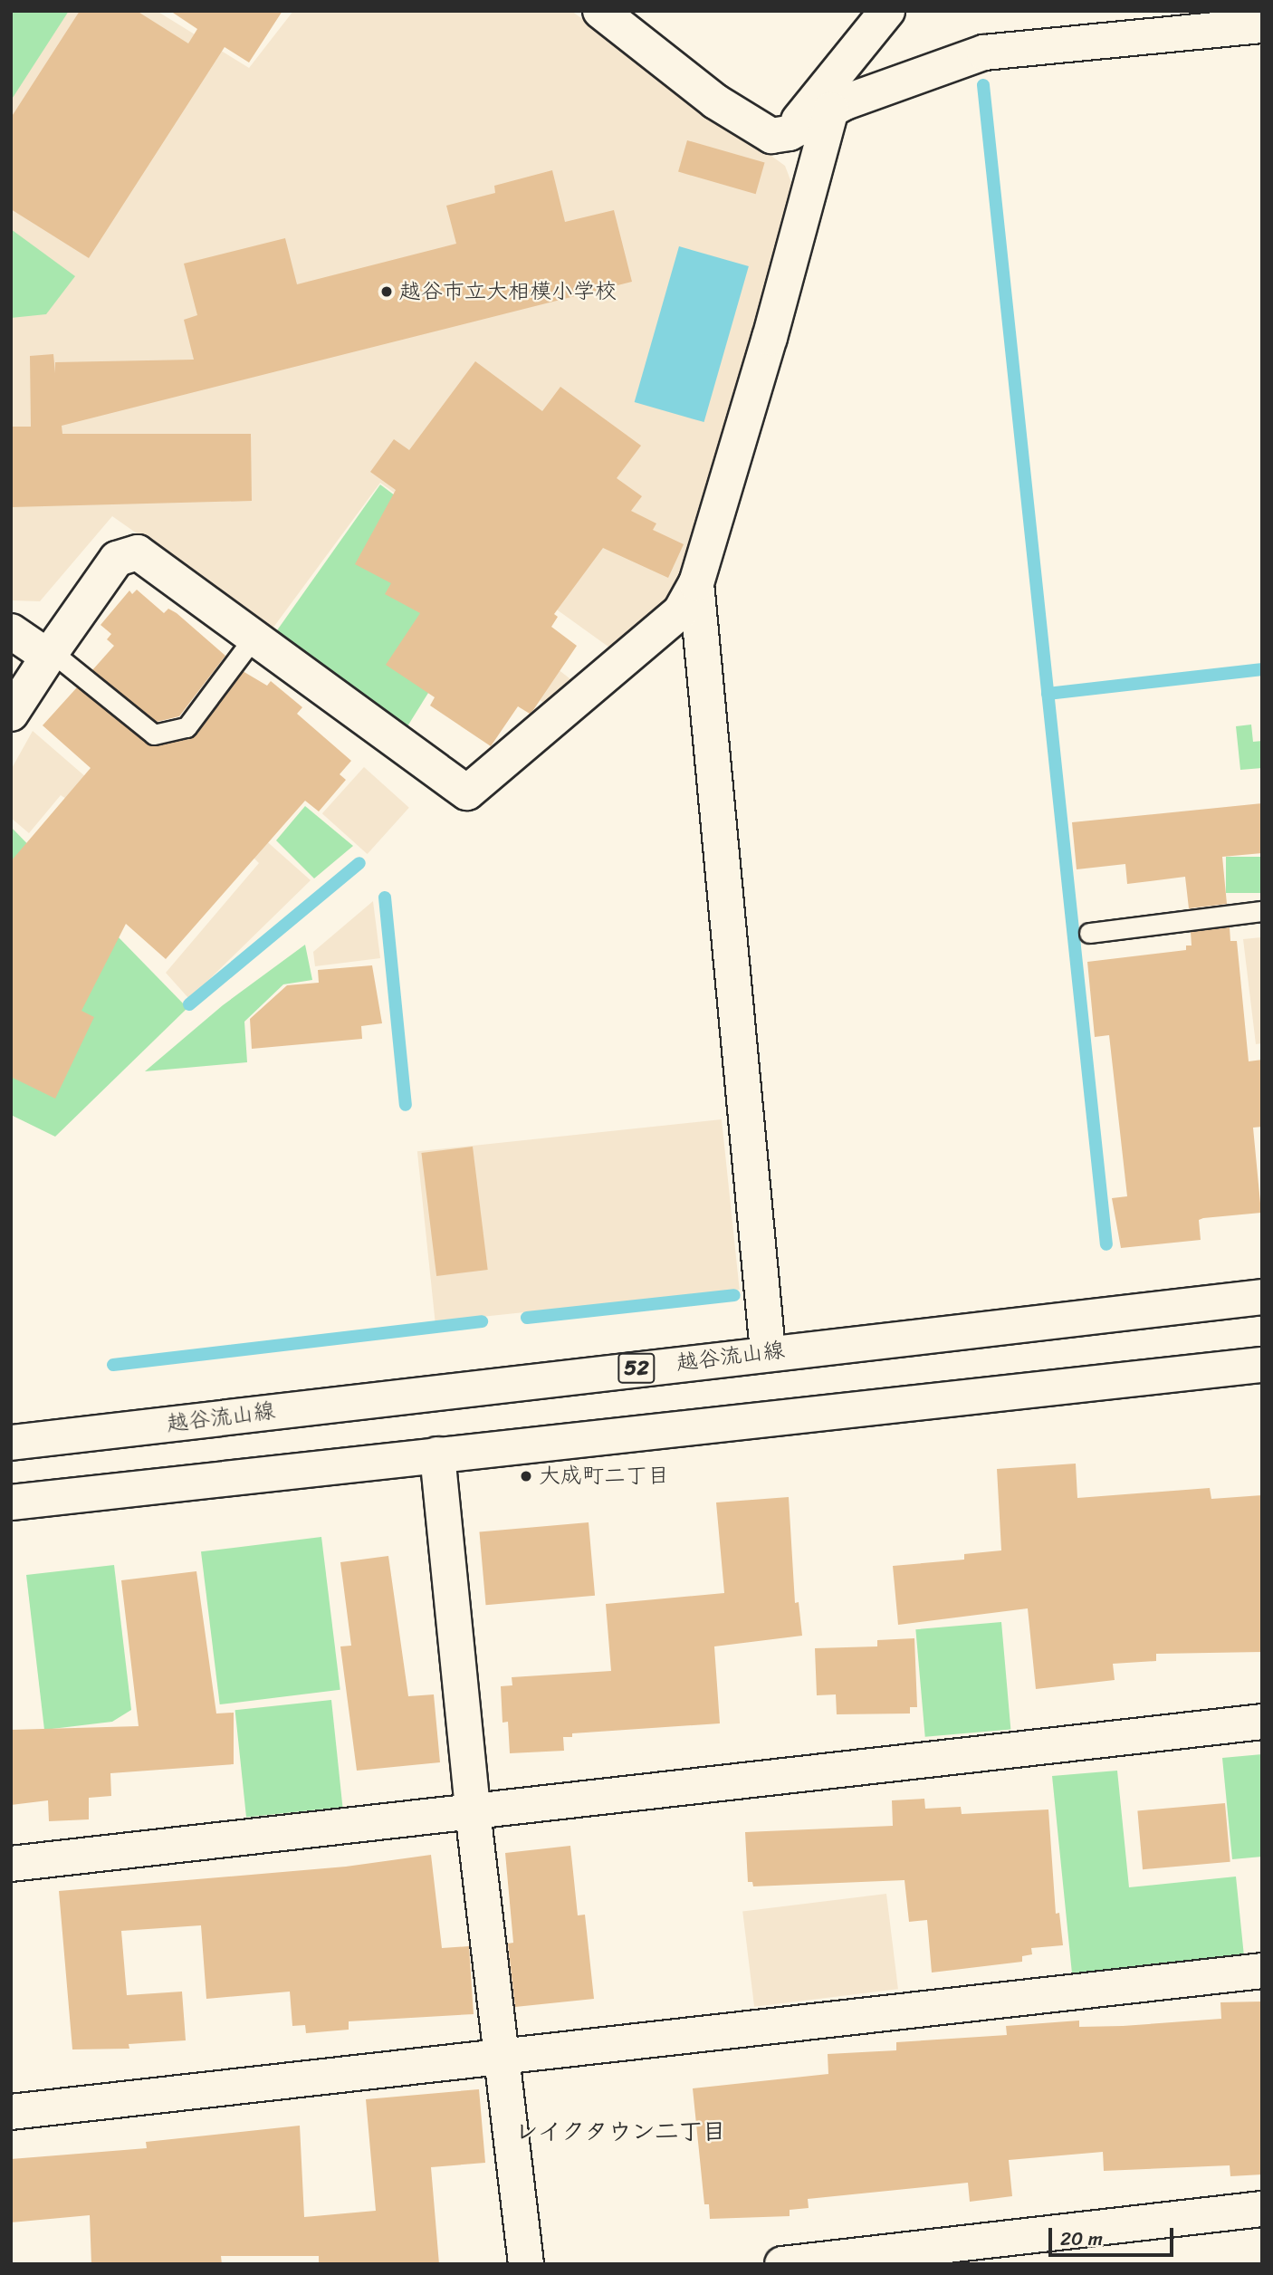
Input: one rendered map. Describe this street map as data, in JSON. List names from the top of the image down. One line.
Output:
{"streets":{"street":["越谷流山線","52"]},"districts":["レイクタウン二丁目"],"places":["越谷市立大相模小学校","大成町二丁目"],"scale_bar":"20 m"}
